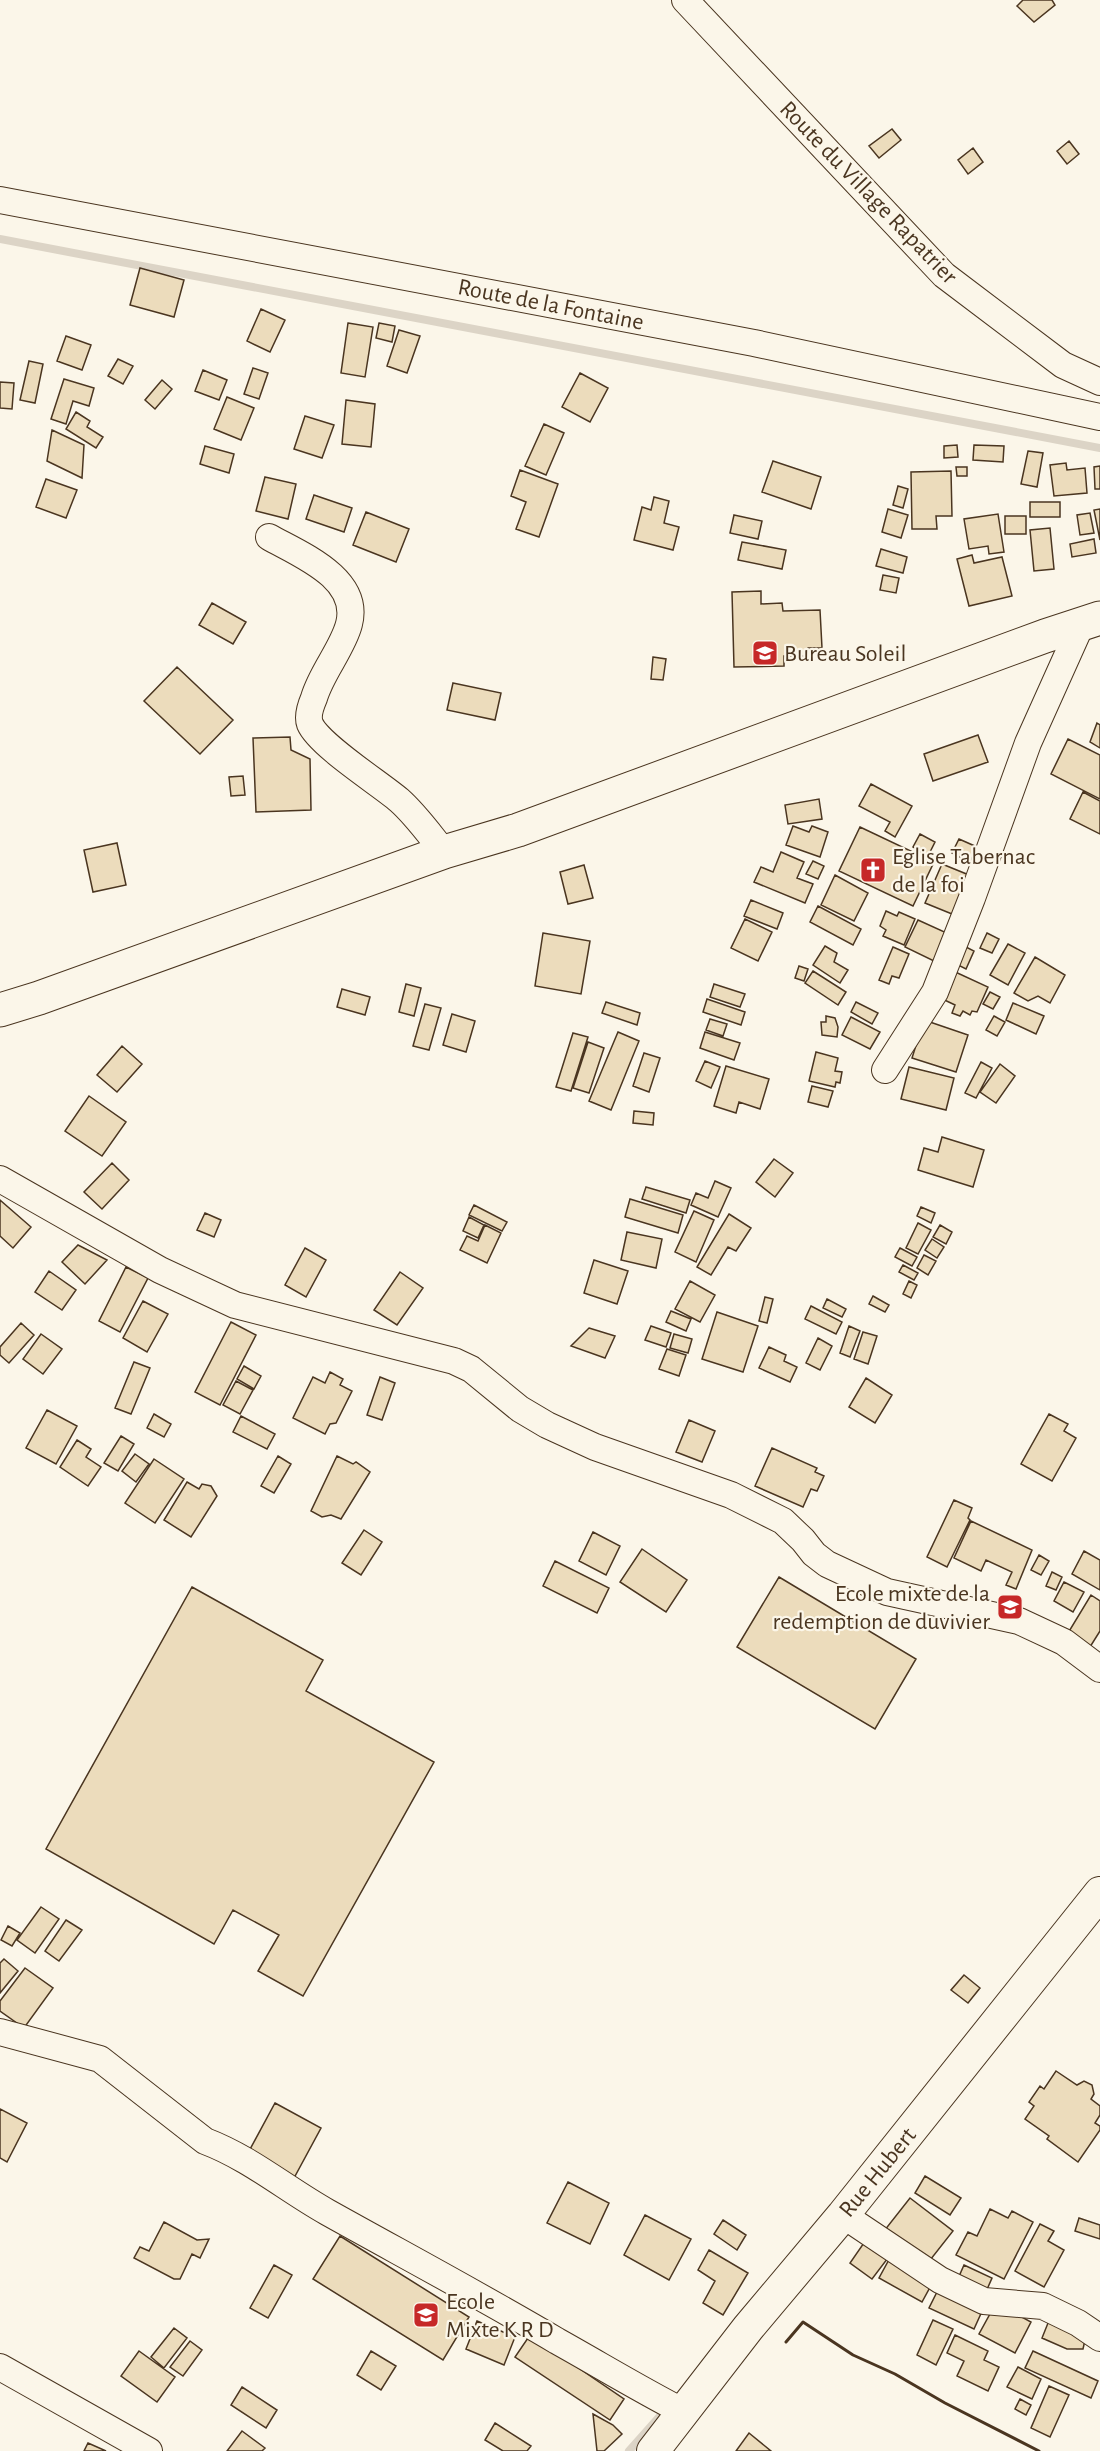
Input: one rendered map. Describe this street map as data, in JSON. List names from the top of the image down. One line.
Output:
{"streets":{"street":["Route du Village Rapatrier","Route de la Fontaine","Rue Hubert"]},"places":{"school or university":["Bureau Soleil","Ecole mixte de la redemption de duvivier","Ecole Mixte K R D"],"church":["Eglise Tabernac de la foi"]}}
